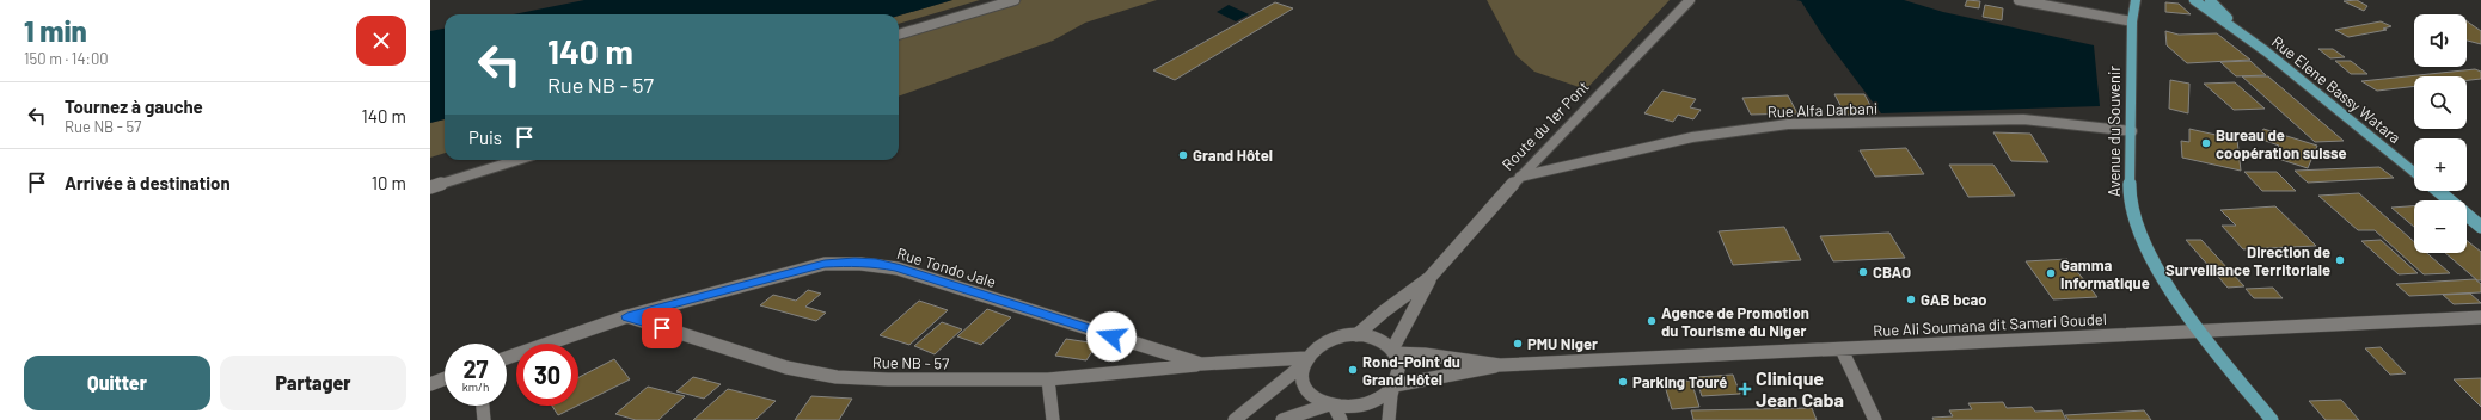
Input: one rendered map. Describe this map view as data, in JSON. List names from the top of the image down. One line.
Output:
{"streets":{"main road":["Rue Elene Bassy Watara","Avenue du Souvenir"],"street":["Rue Alfa Darbani","Route du 1er Pont","Rue Tondo Jale","Rue Ali Soumana dit Samari Goudel","Rue NB - 57"]},"crossings":[["Rue Alfa Darbani","Route du 1er Pont"],["Rue Alfa Darbani","Avenue du Souvenir"],["Route du 1er Pont","Rue Tondo Jale"],["Route du 1er Pont","Rue Ali Soumana dit Samari Goudel"],["Avenue du Souvenir","Rue Ali Soumana dit Samari Goudel"],["Rue Tondo Jale","Rue Ali Soumana dit Samari Goudel"],["Rue Tondo Jale","Rue NB - 57"]],"places":{"other":["Bureau de coopération suisse","Grand Hôtel","Direction de Surveillance Territoriale","CBAO","Gamma Informatique","GAB bcao","Agence de Promotion du Tourisme du Niger","PMU Niger","Rond-Point du Grand Hôtel","Parking Touré"],"health":["Clinique Jean Caba"]},"page":{"heading":["1 min","150 m · 14:00"],"map_buttons":["+","−"],"turn":["140 m","Rue NB - 57"],"list":[{"name":"Tournez à gauche","note":"Rue NB - 57","value":"140 m"},{"name":"Arrivée à destination","value":"10 m"}],"then":"Puis","speed":"27 km/h","limit":"30","buttons":["Quitter","Partager"]}}
